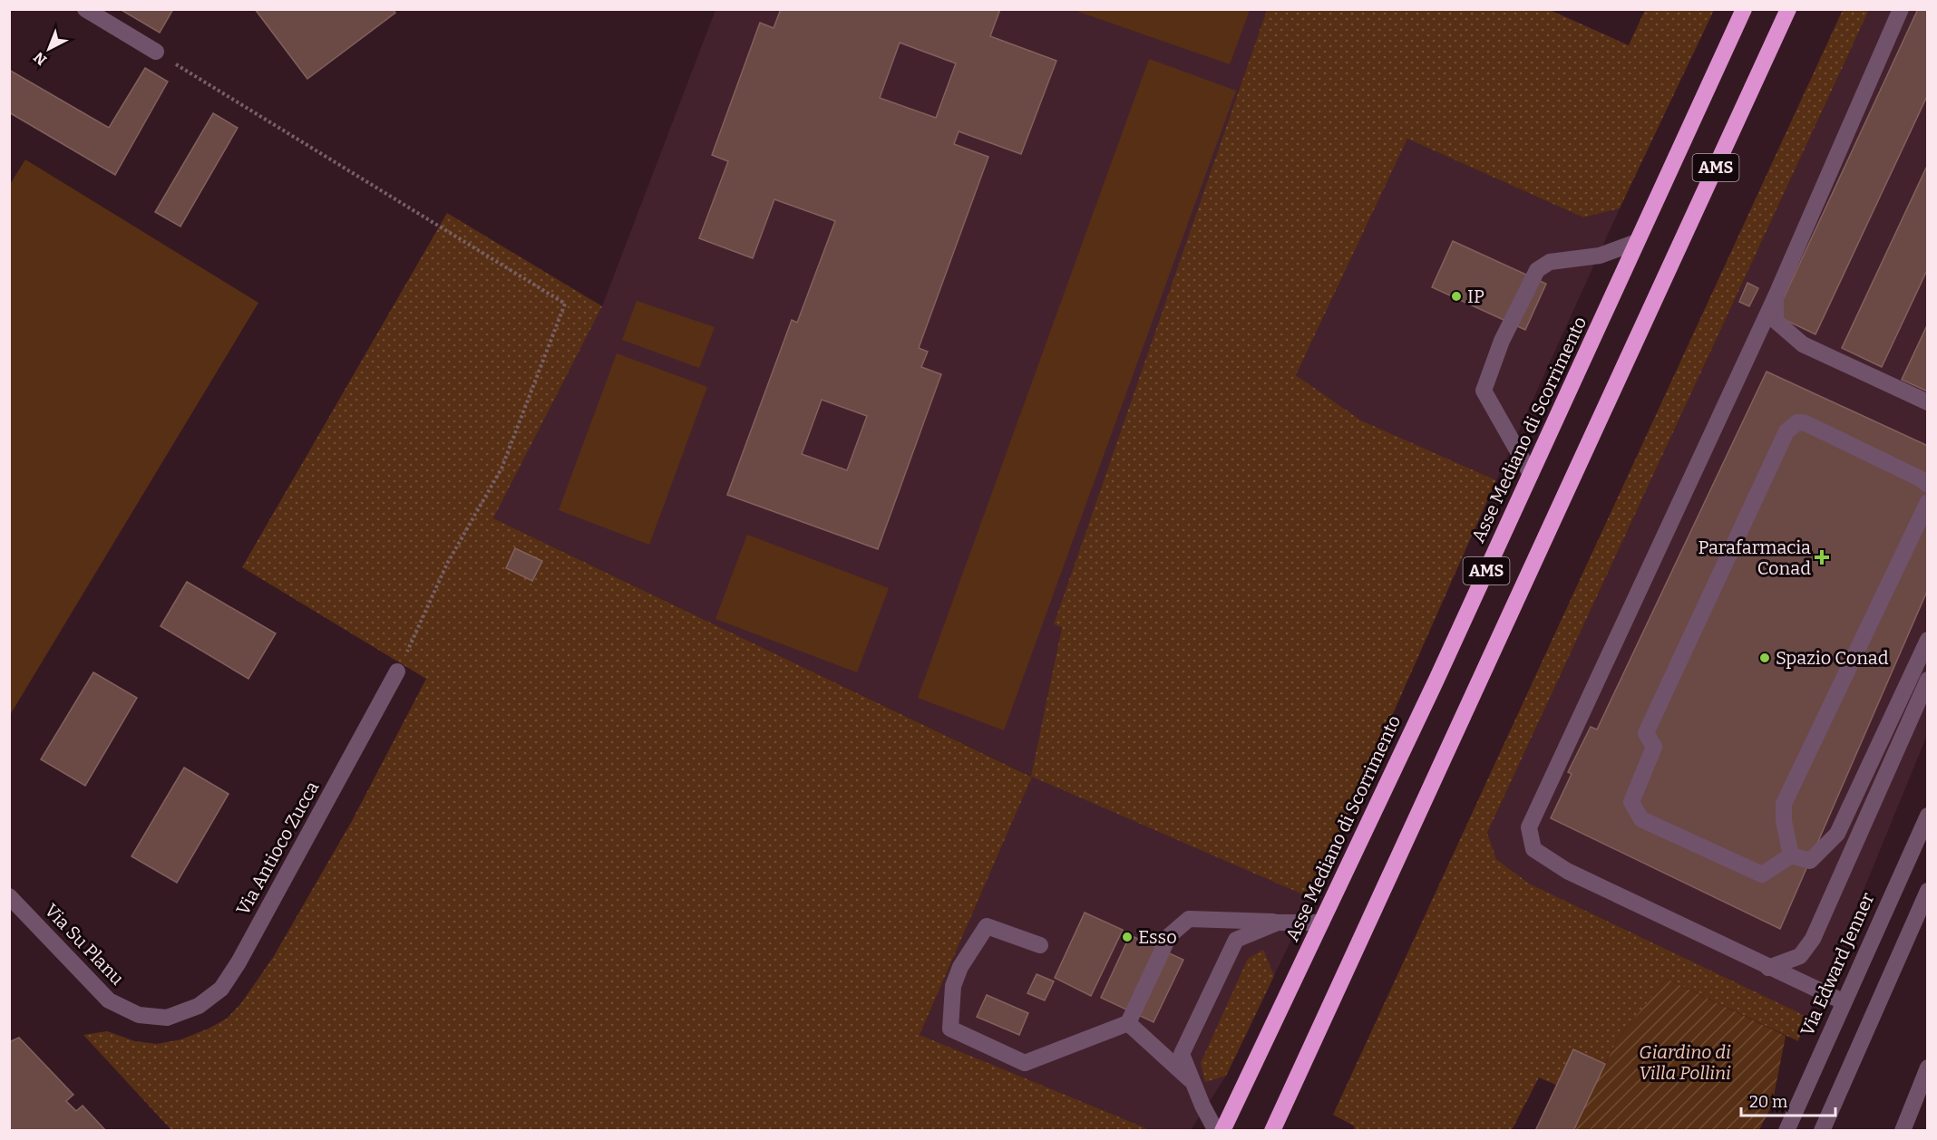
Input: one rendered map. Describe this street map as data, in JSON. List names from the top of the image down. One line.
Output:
{"streets":{"highway":["AMS","Asse Mediano di Scorrimento"],"street":["Via Antioco Zucca","Via Su Planu","Via Edward Jenner"]},"crossings":[["Via Antioco Zucca","Via Su Planu"]],"parks":["Giardino di Villa Pollini"],"places":{"other":["IP","Spazio Conad","Esso"],"health":["Parafarmacia Conad"]},"scale_bar":"20 m","north":"bottom left"}
